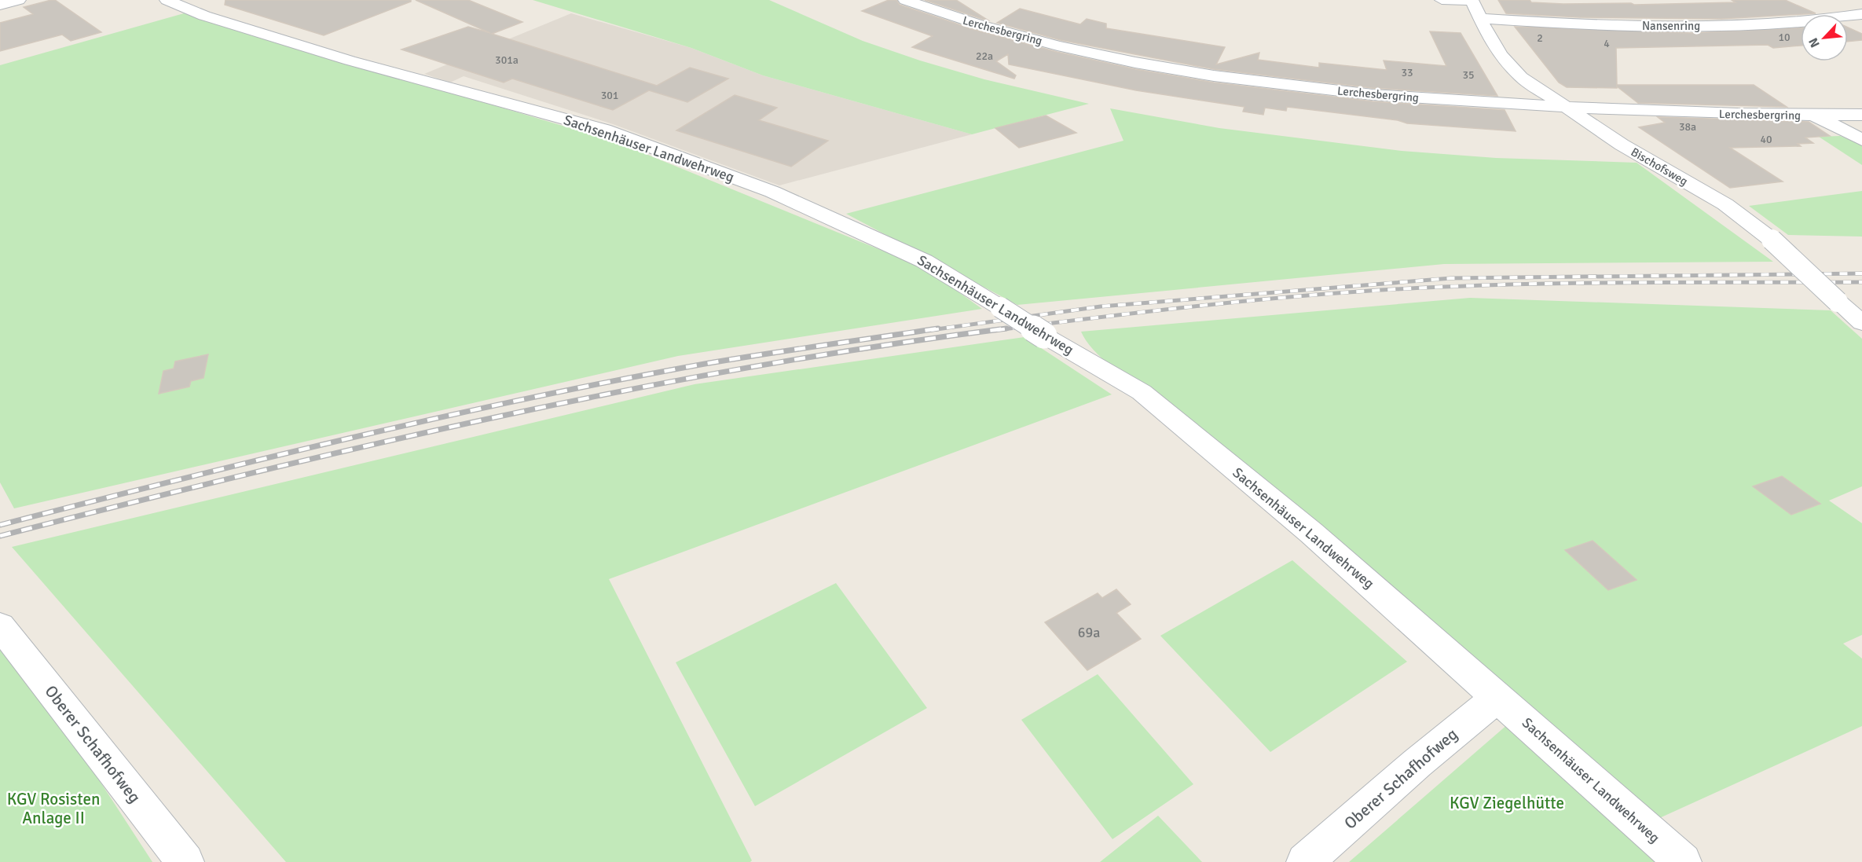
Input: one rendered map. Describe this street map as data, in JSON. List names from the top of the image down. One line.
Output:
{"streets":{"street":["Nansenring","Lerchesbergring","Sachsenhäuser Landwehrweg","Bischofsweg","Oberer Schafhofweg"]},"crossings":[["Nansenring","Bischofsweg"],["Lerchesbergring","Bischofsweg"],["Sachsenhäuser Landwehrweg","Oberer Schafhofweg"]],"parks":["KGV Rosisten Anlage II","KGV Ziegelhütte"],"house_numbers":["10","2","4","22a","301a","33","35","301","38a","40","69a"],"north":"bottom left"}
